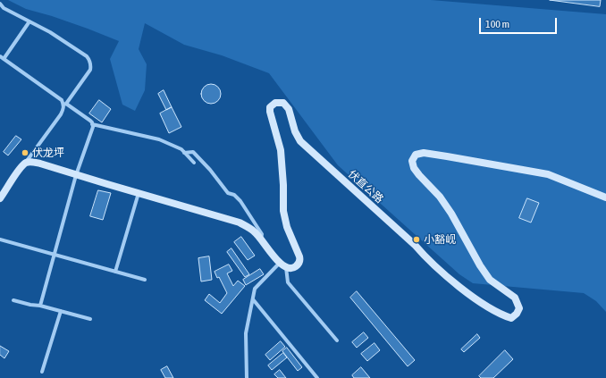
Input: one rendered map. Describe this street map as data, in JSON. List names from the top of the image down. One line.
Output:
{"streets":{"main road":["伏直公路"]},"places":["伏龙坪","小豁岘"],"scale_bar":"100 m"}
